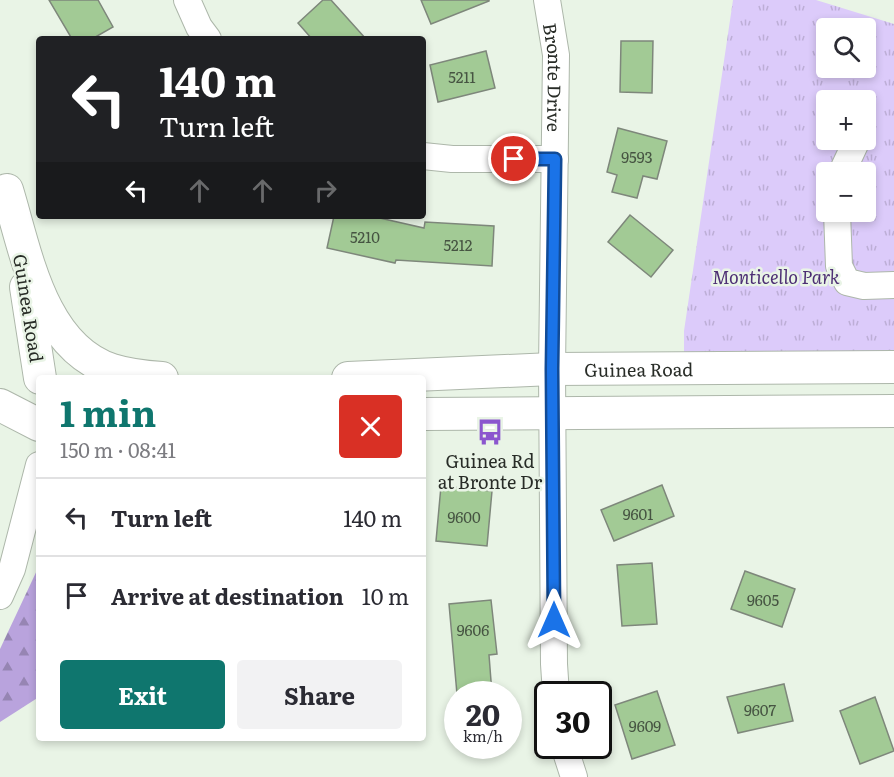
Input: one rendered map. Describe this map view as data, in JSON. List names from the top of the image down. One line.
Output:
{"streets":{"main road":["Guinea Road"],"street":["Bronte Drive"]},"crossings":[["Bronte Drive","Guinea Road"]],"parks":["Monticello Park"],"places":{"bus stop":["Guinea Rd at Bronte Dr"]},"house_numbers":["5211","9593","5210","5212","9601","9600","9605","9606","9607","9609"],"page":{"map_buttons":["+","−"],"turn":["140 m","Turn left"],"heading":["1 min","150 m · 08:41"],"list":[{"name":"Turn left","value":"140 m"},{"name":"Arrive at destination","value":"10 m"}],"buttons":["Exit","Share"],"speed":"20 km/h","limit":"30"}}
